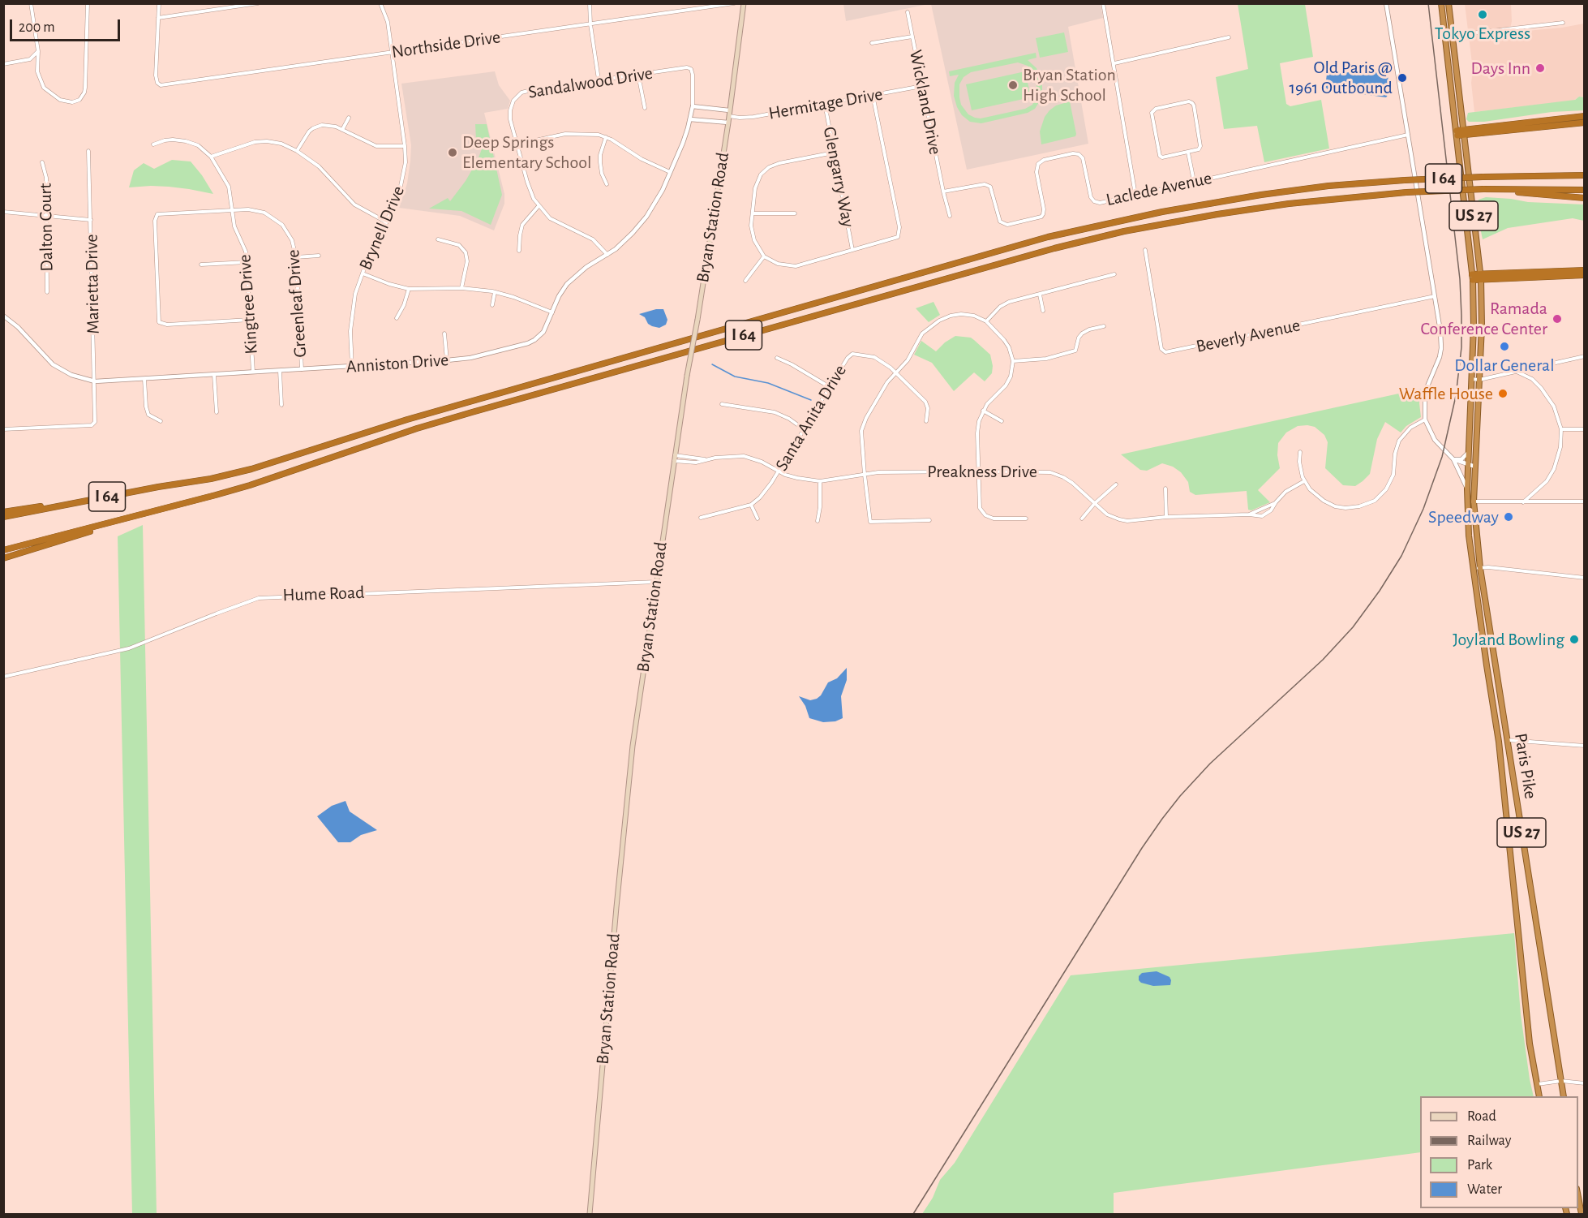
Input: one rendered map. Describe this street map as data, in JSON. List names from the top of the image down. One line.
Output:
{"streets":{"highway":["I 64","US 27","Paris Pike"],"main road":["Bryan Station Road"],"street":["Northside Drive","Sandalwood Drive","Wickland Drive","Hermitage Drive","Glengarry Way","Laclede Avenue","Dalton Court","Brynell Drive","Marietta Drive","Greenleaf Drive","Kingtree Drive","Beverly Avenue","Anniston Drive","Santa Anita Drive","Preakness Drive","Hume Road"]},"crossings":[["Northside Drive","Brynell Drive"],["Sandalwood Drive","Anniston Drive"],["Wickland Drive","Hermitage Drive"],["Wickland Drive","Laclede Avenue"],["Hermitage Drive","Glengarry Way"],["Hermitage Drive","Bryan Station Road"],["US 27","Paris Pike"],["Bryan Station Road","Preakness Drive"],["Bryan Station Road","Hume Road"],["Brynell Drive","Anniston Drive"],["Marietta Drive","Anniston Drive"],["Greenleaf Drive","Kingtree Drive"],["Greenleaf Drive","Anniston Drive"],["Kingtree Drive","Anniston Drive"],["Santa Anita Drive","Preakness Drive"]],"places":["Tokyo Express","Days Inn","Old Paris @ 1961 Outbound","Bryan Station High School","Deep Springs Elementary School","Ramada Conference Center","Dollar General","Waffle House","Speedway","Joyland Bowling"],"legend":["Road","Railway","Park","Water"],"scale_bar":"200 m"}
